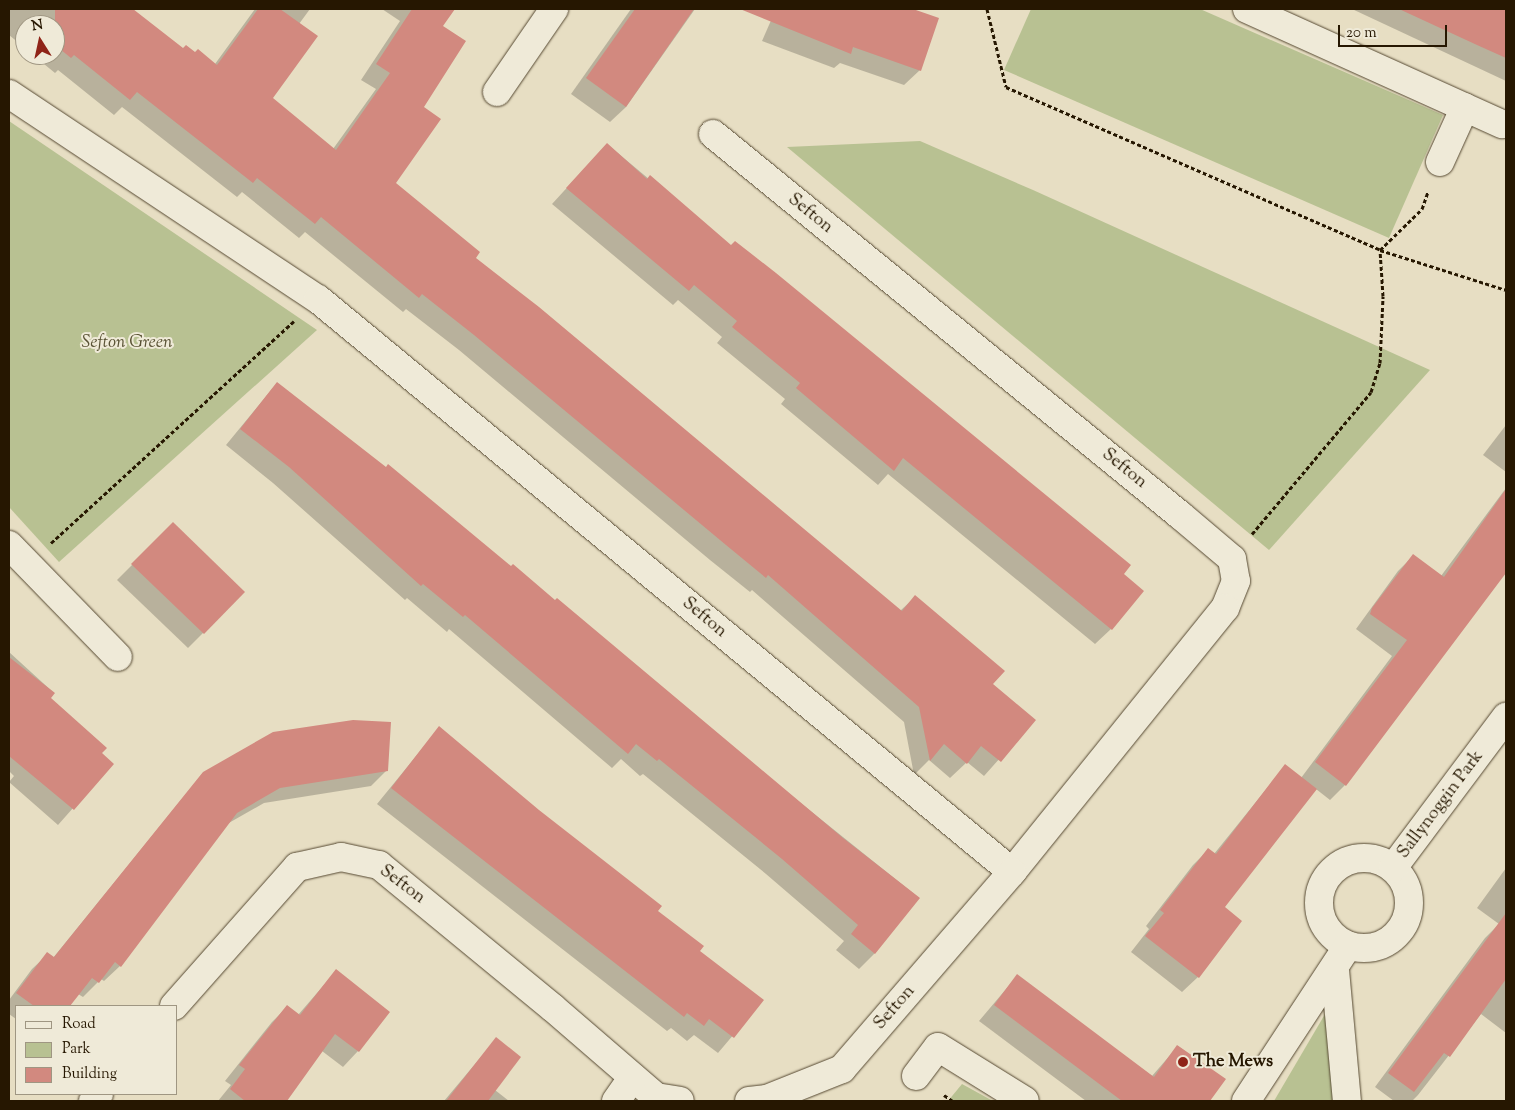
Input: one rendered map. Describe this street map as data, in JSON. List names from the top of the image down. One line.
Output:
{"streets":{"street":["Sefton","Sallynoggin Park"]},"parks":["Sefton Green"],"places":["The Mews"],"legend":["Road","Park","Building"],"scale_bar":"20 m","north":"top"}
